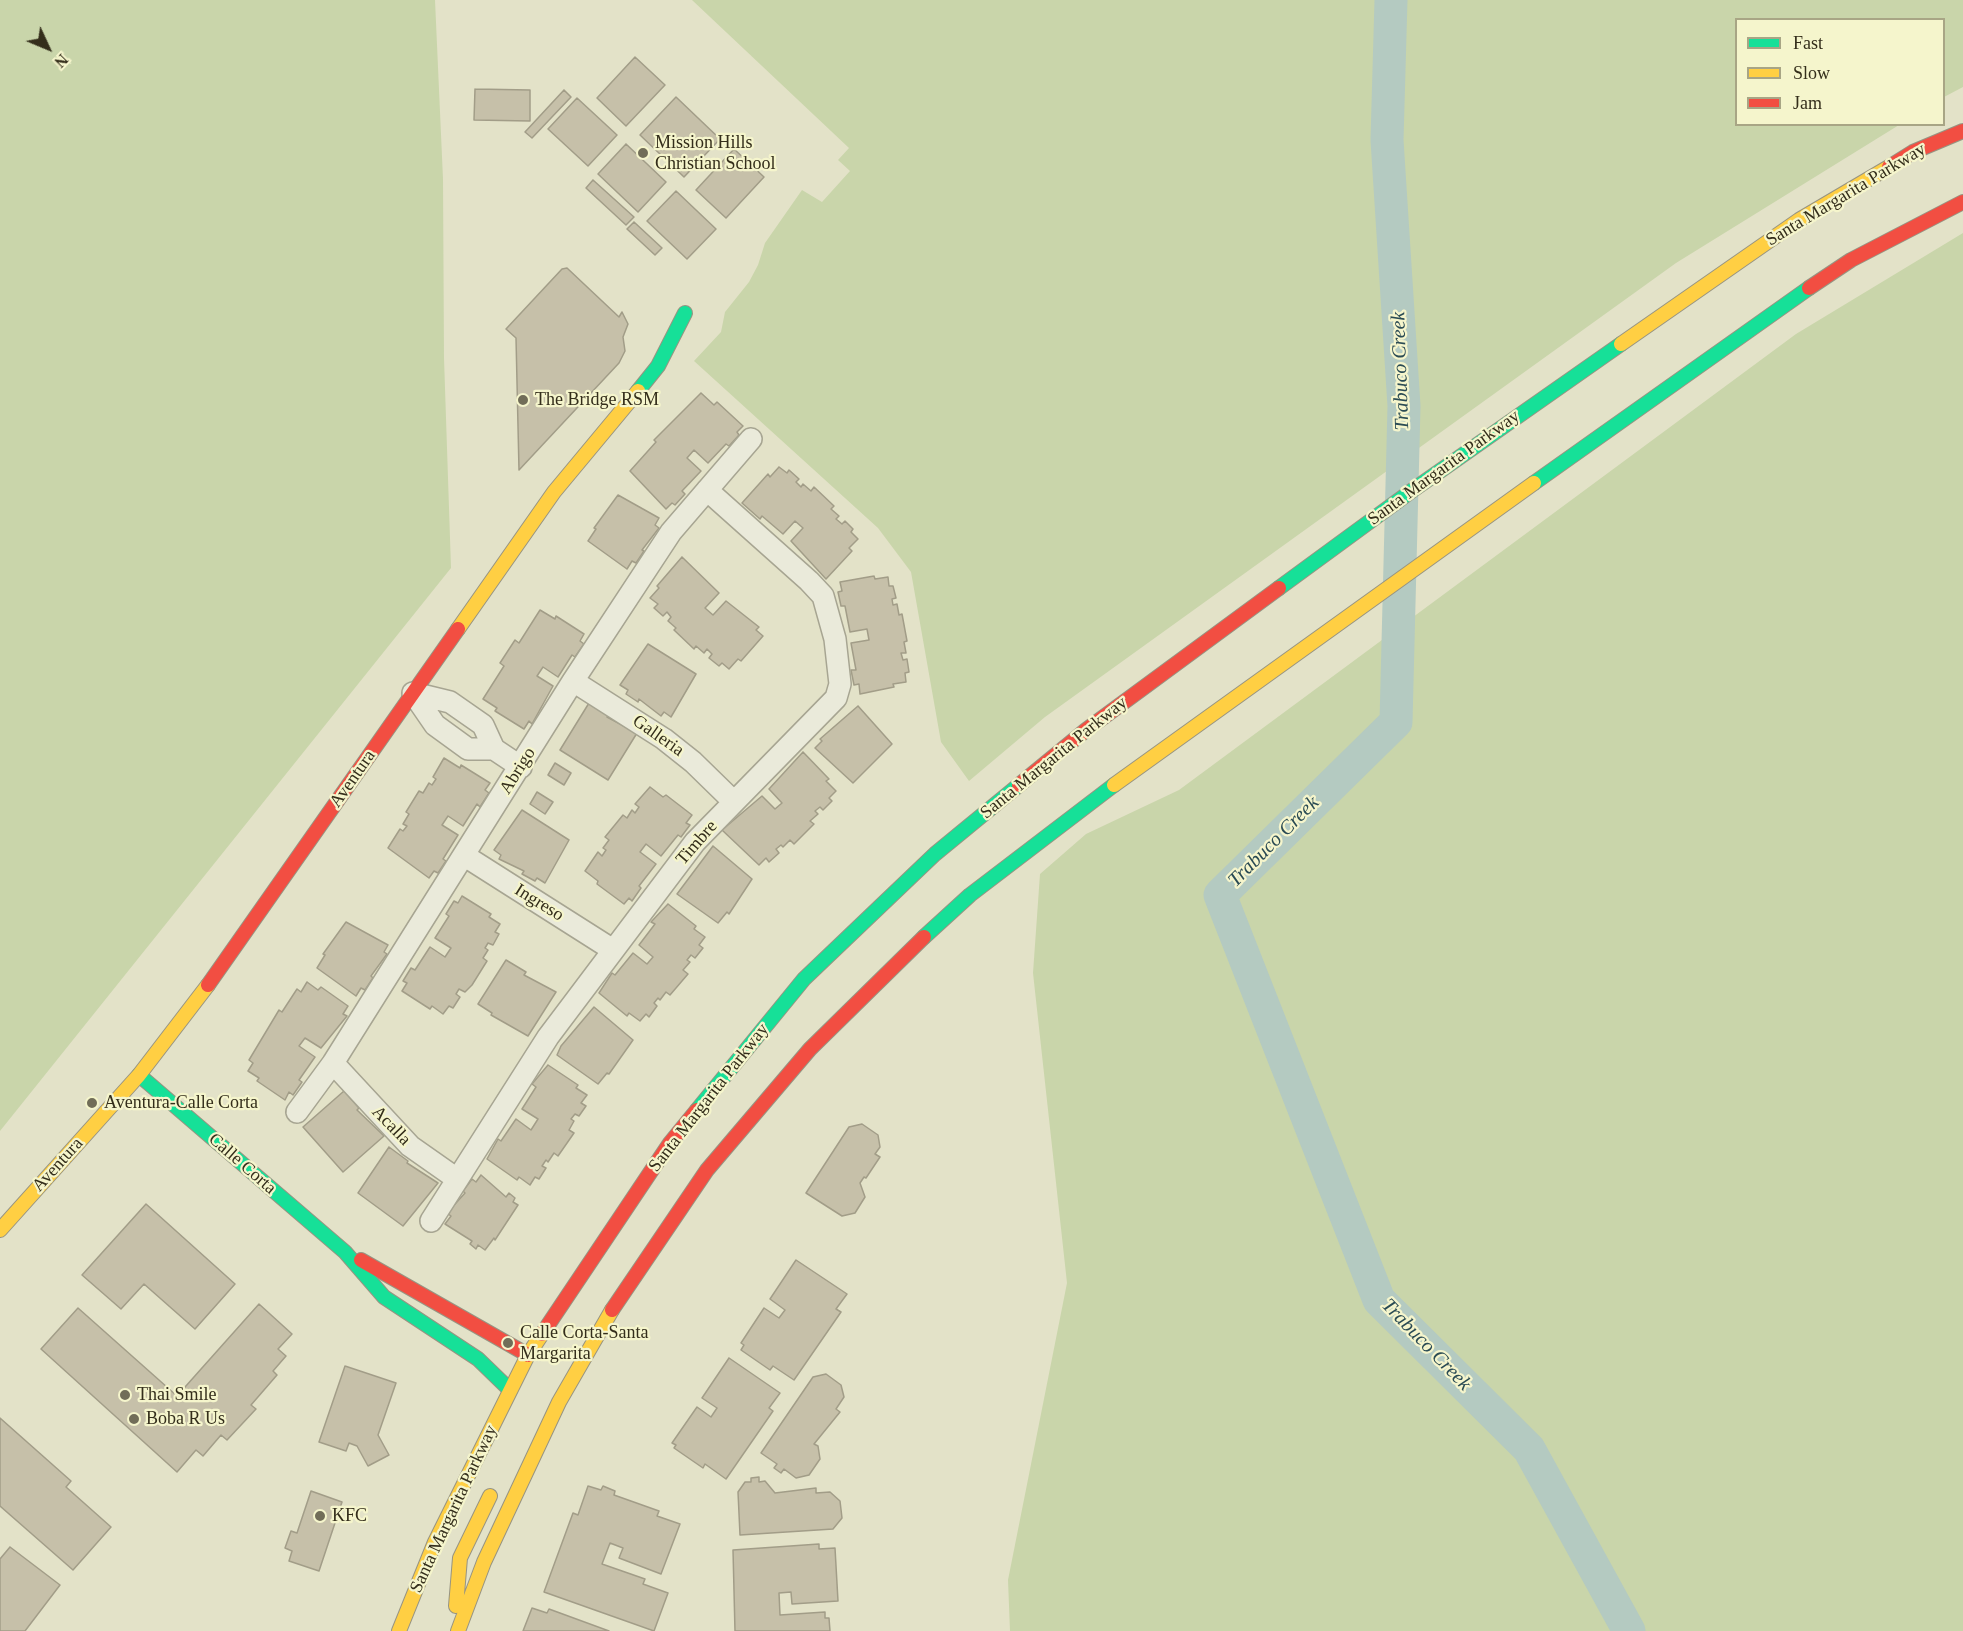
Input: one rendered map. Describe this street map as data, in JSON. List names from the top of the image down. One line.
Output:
{"streets":{"main road":["Santa Margarita Parkway","Aventura","Calle Corta"],"street":["Galleria","Abrigo","Timbre","Ingreso","Acalla"]},"crossings":[["Santa Margarita Parkway","Calle Corta"],["Galleria","Abrigo"],["Galleria","Timbre"],["Abrigo","Timbre"],["Abrigo","Ingreso"],["Abrigo","Acalla"],["Aventura","Calle Corta"],["Timbre","Ingreso"],["Timbre","Acalla"]],"water":["Trabuco Creek"],"places":["Mission Hills Christian School","The Bridge RSM","Aventura-Calle Corta","Calle Corta-Santa Margarita","Thai Smile","Boba R Us","KFC"],"legend":["Fast","Slow","Jam"],"north":"bottom right"}
